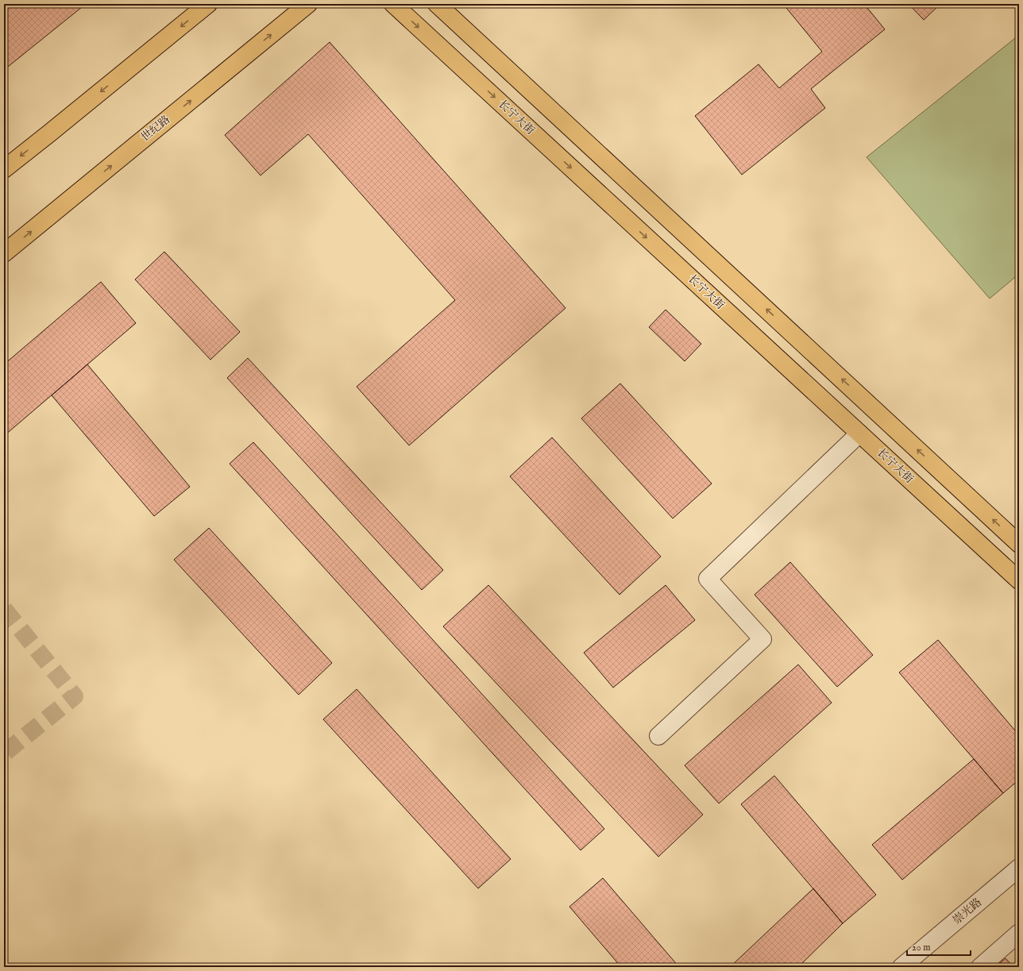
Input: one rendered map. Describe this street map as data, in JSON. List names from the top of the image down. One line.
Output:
{"streets":{"main road":["长宁大街","世纪路"],"street":["崇光路"]},"scale_bar":"20 m"}
